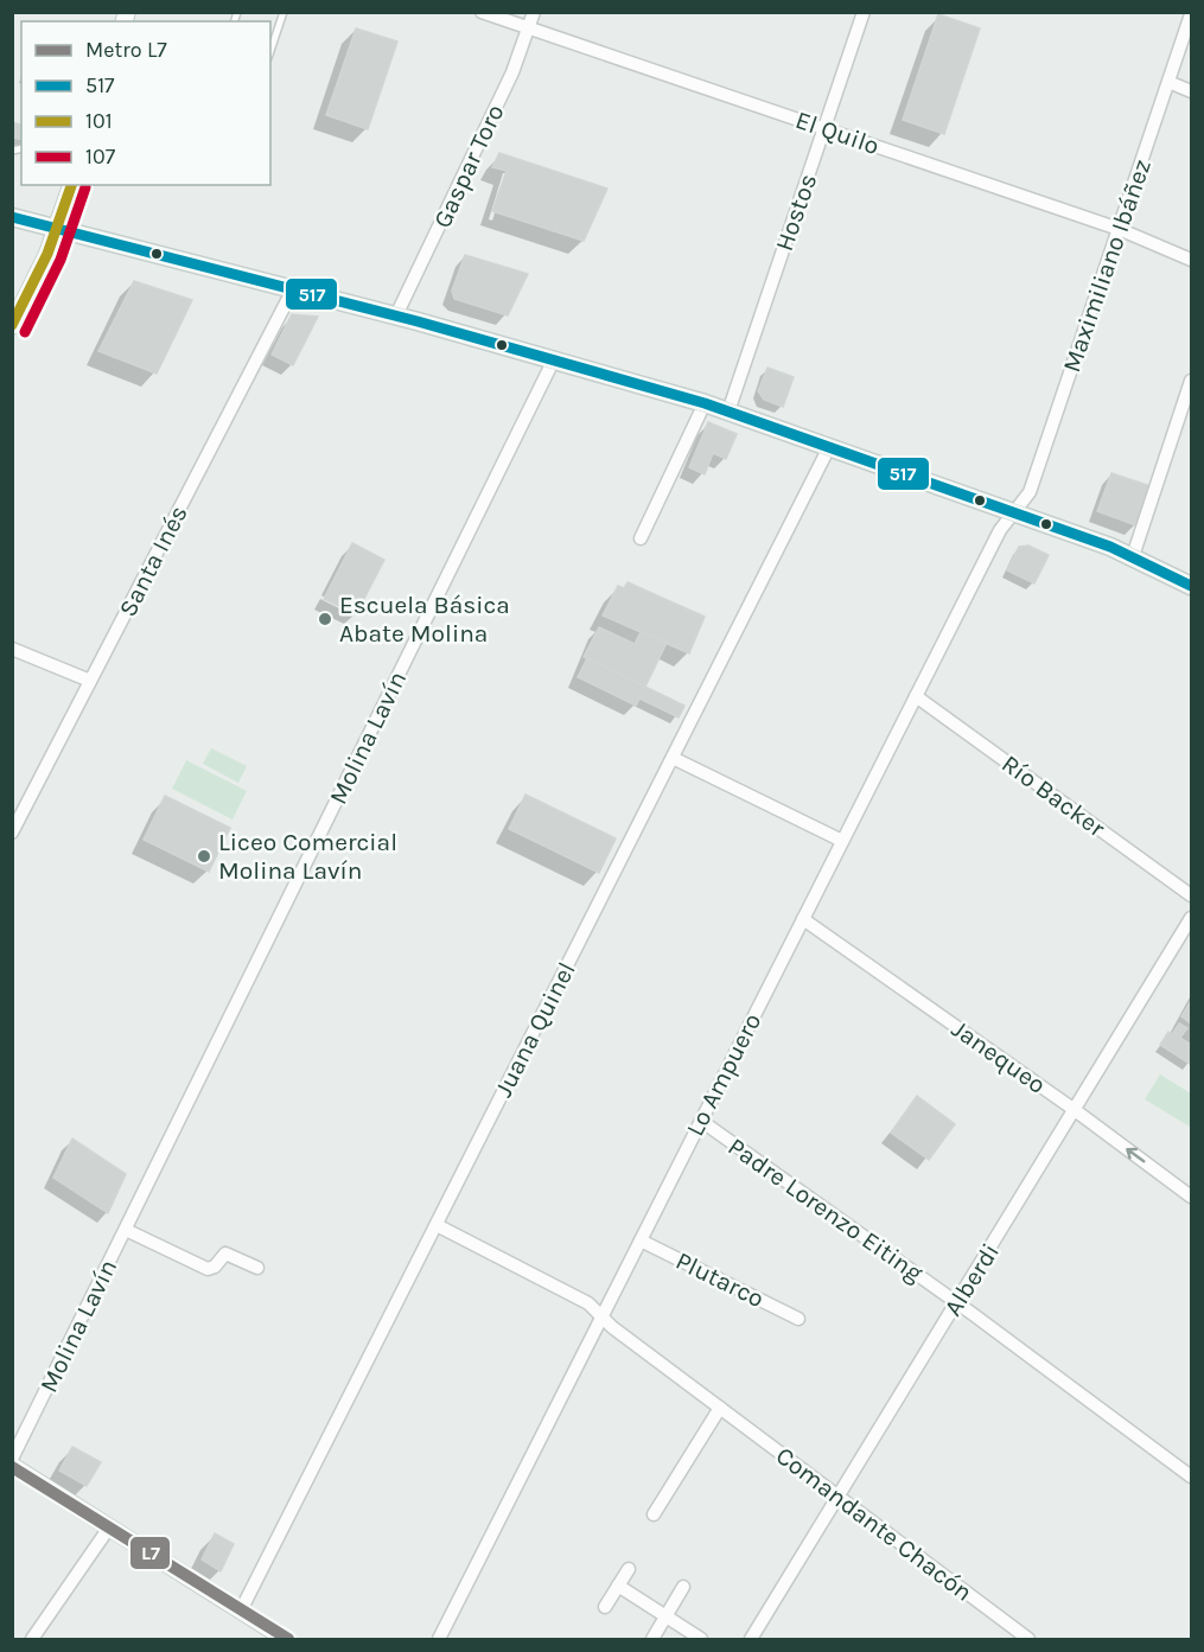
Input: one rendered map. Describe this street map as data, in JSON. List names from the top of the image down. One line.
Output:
{"streets":{"street":["El Quilo","Gaspar Toro","Hostos","Maximiliano Ibáñez","Santa Inés","Molina Lavín","Río Backer","Juana Quinel","Janequeo","Lo Ampuero","Padre Lorenzo Eiting","Plutarco","Alberdi","Comandante Chacón"]},"crossings":[["El Quilo","Gaspar Toro"],["El Quilo","Hostos"],["El Quilo","Maximiliano Ibáñez"],["Maximiliano Ibáñez","Lo Ampuero"],["Río Backer","Lo Ampuero"],["Juana Quinel","Comandante Chacón"],["Janequeo","Lo Ampuero"],["Janequeo","Alberdi"],["Lo Ampuero","Padre Lorenzo Eiting"],["Lo Ampuero","Plutarco"],["Lo Ampuero","Comandante Chacón"],["Padre Lorenzo Eiting","Alberdi"],["Alberdi","Comandante Chacón"]],"places":["Escuela Básica Abate Molina","Liceo Comercial Molina Lavín"],"lines":["transit line 101","transit line 107","transit line 517","metro line L7"],"legend":["Metro L7","517","101","107"]}
